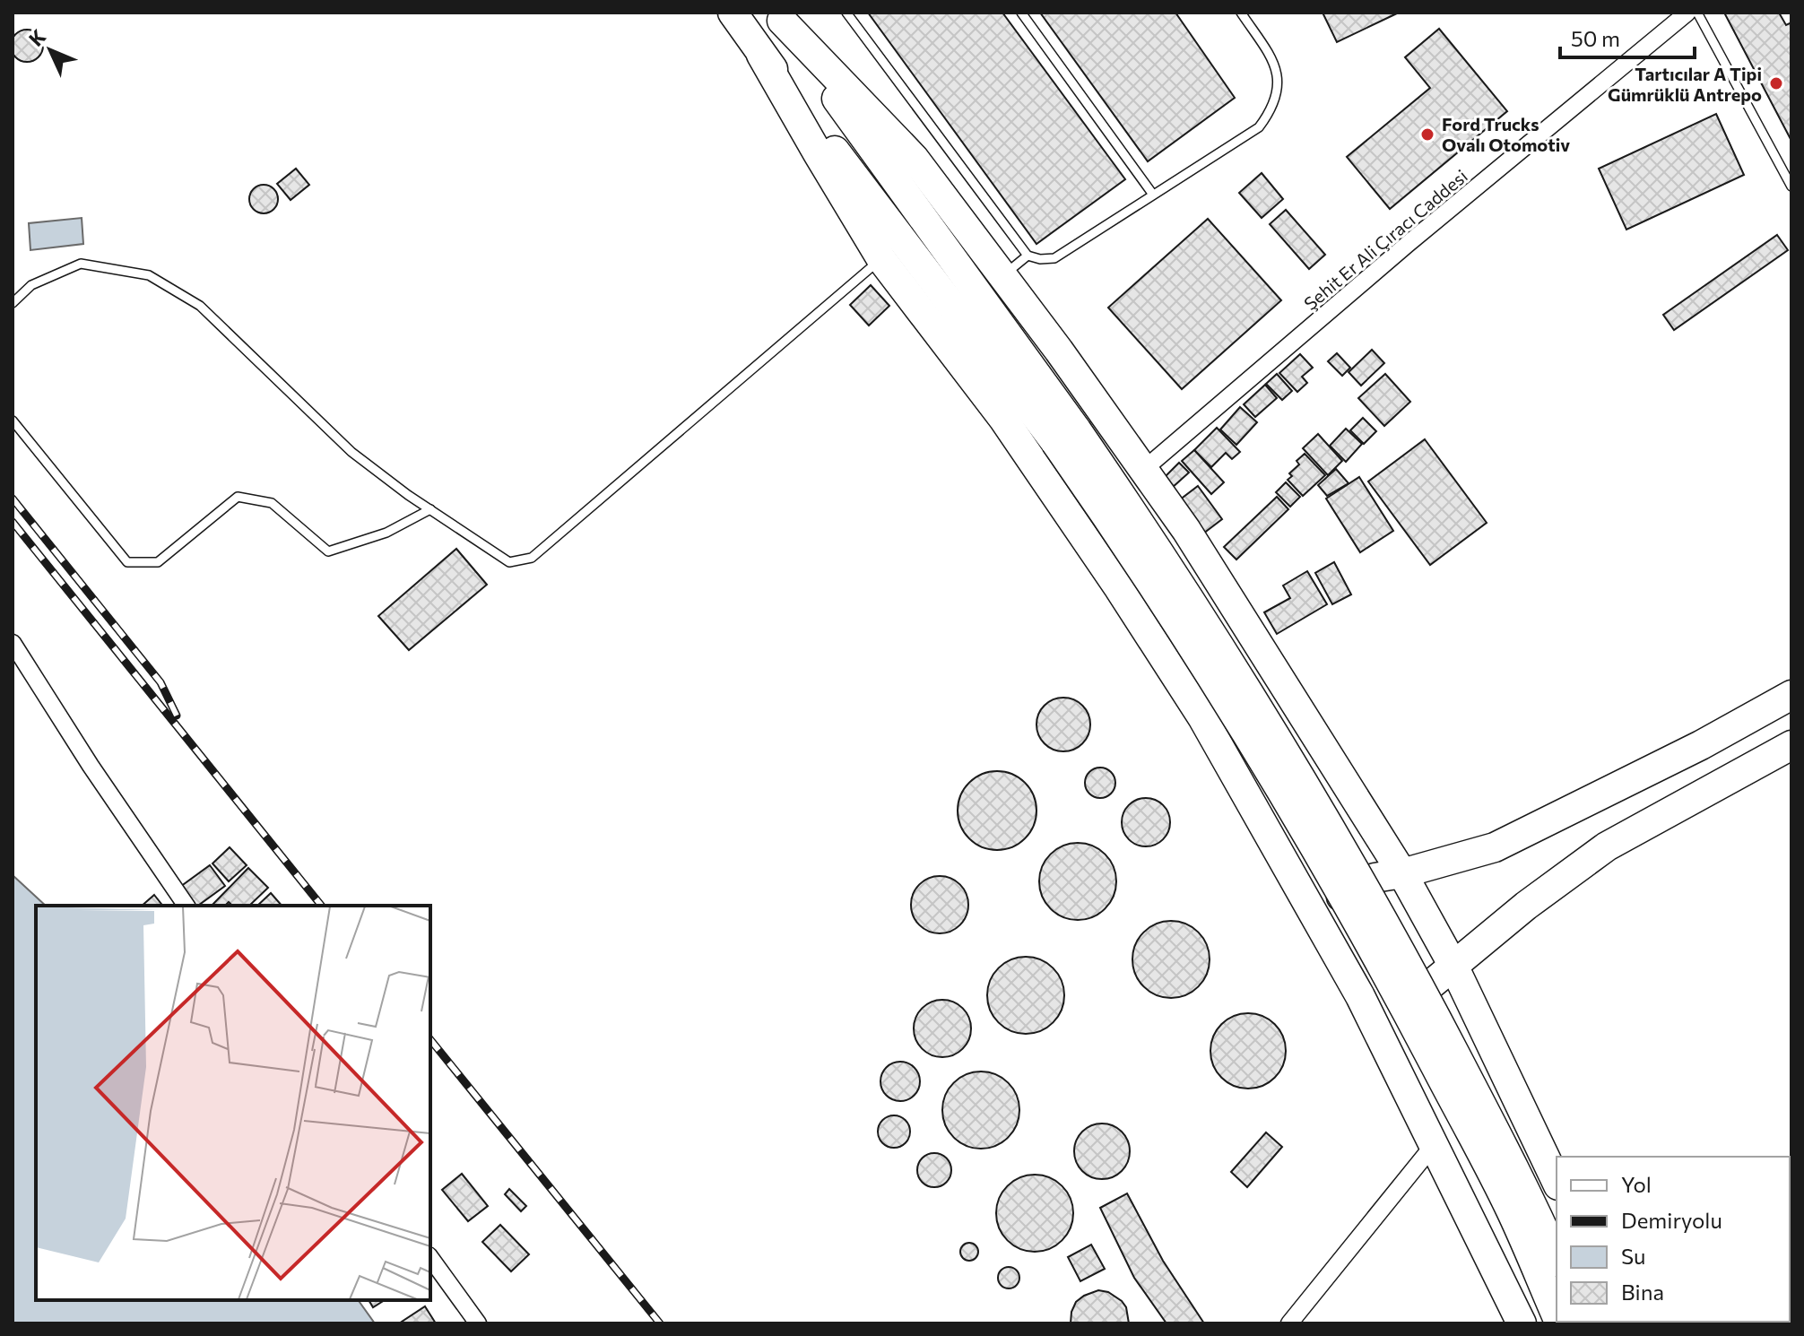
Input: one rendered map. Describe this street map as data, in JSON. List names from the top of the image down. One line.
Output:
{"streets":{"street":["Şehit Er Ali Çıracı Caddesi"]},"places":["Tartıcılar A Tipi Gümrüklü Antrepo","Ford Trucks Ovalı Otomotiv"],"legend":["Yol","Demiryolu","Su","Bina"],"scale_bar":"50 m","north":"top left"}
